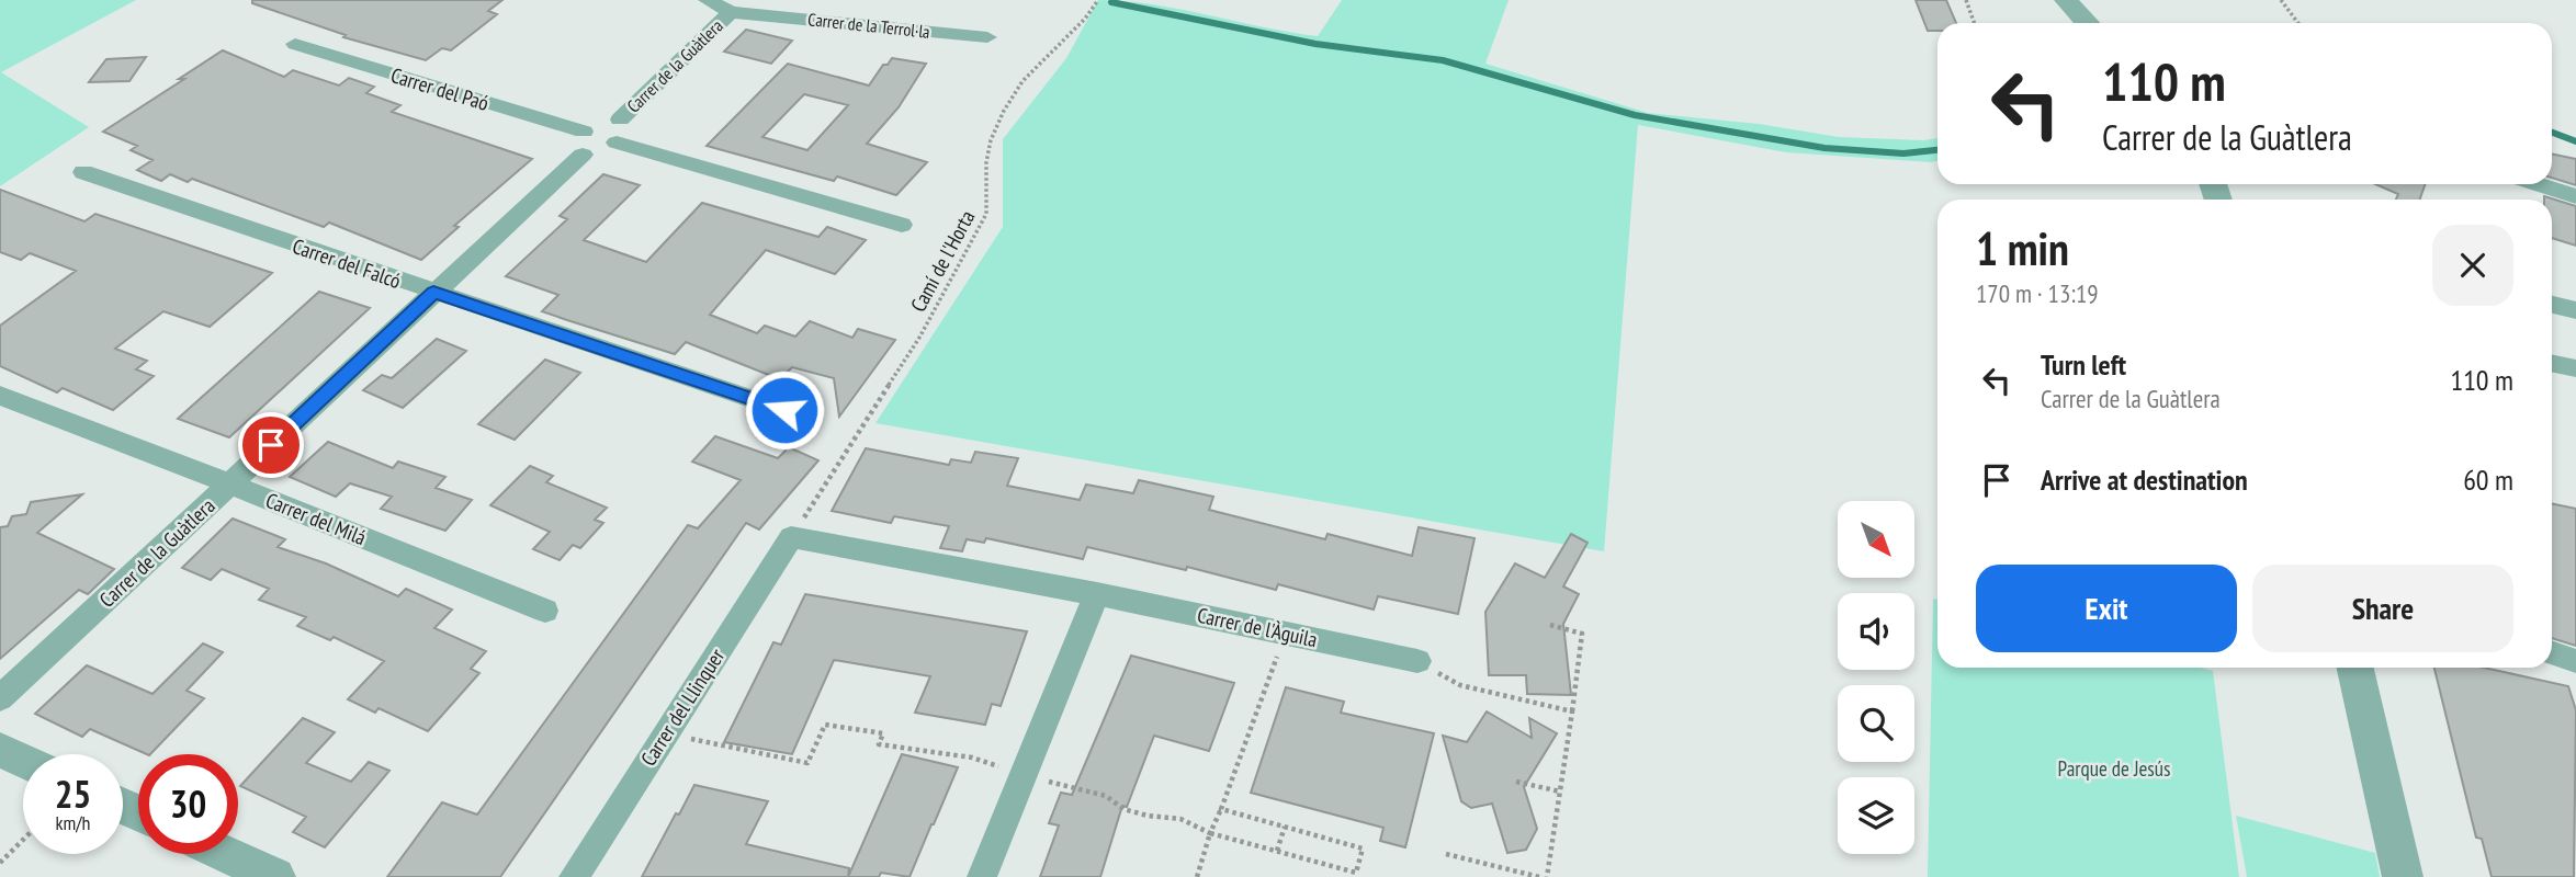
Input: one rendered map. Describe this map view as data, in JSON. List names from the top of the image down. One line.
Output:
{"streets":{"street":["Carrer de la Terrol·la","Carrer de la Guàtlera","Carrer del Paó","Carrer del Falcó","Carrer del Milá","Carrer de l'Àguila","Carrer del Llinquer"],"path":["Camí de l'Horta"]},"crossings":[["Carrer de la Terrol·la","Carrer de la Guàtlera"],["Carrer de la Guàtlera","Carrer del Paó"],["Carrer de la Guàtlera","Carrer del Falcó"],["Carrer de la Guàtlera","Carrer del Milá"],["Camí de l'Horta","Carrer de l'Àguila"],["Camí de l'Horta","Carrer del Llinquer"],["Carrer de l'Àguila","Carrer del Llinquer"]],"parks":["Parque de Jesús"],"north":"bottom right","page":{"turn":["110 m","Carrer de la Guàtlera"],"heading":["1 min","170 m · 13:19"],"list":[{"name":"Turn left","note":"Carrer de la Guàtlera","value":"110 m"},{"name":"Arrive at destination","value":"60 m"}],"buttons":["Exit","Share"],"speed":"25 km/h","limit":"30"}}
